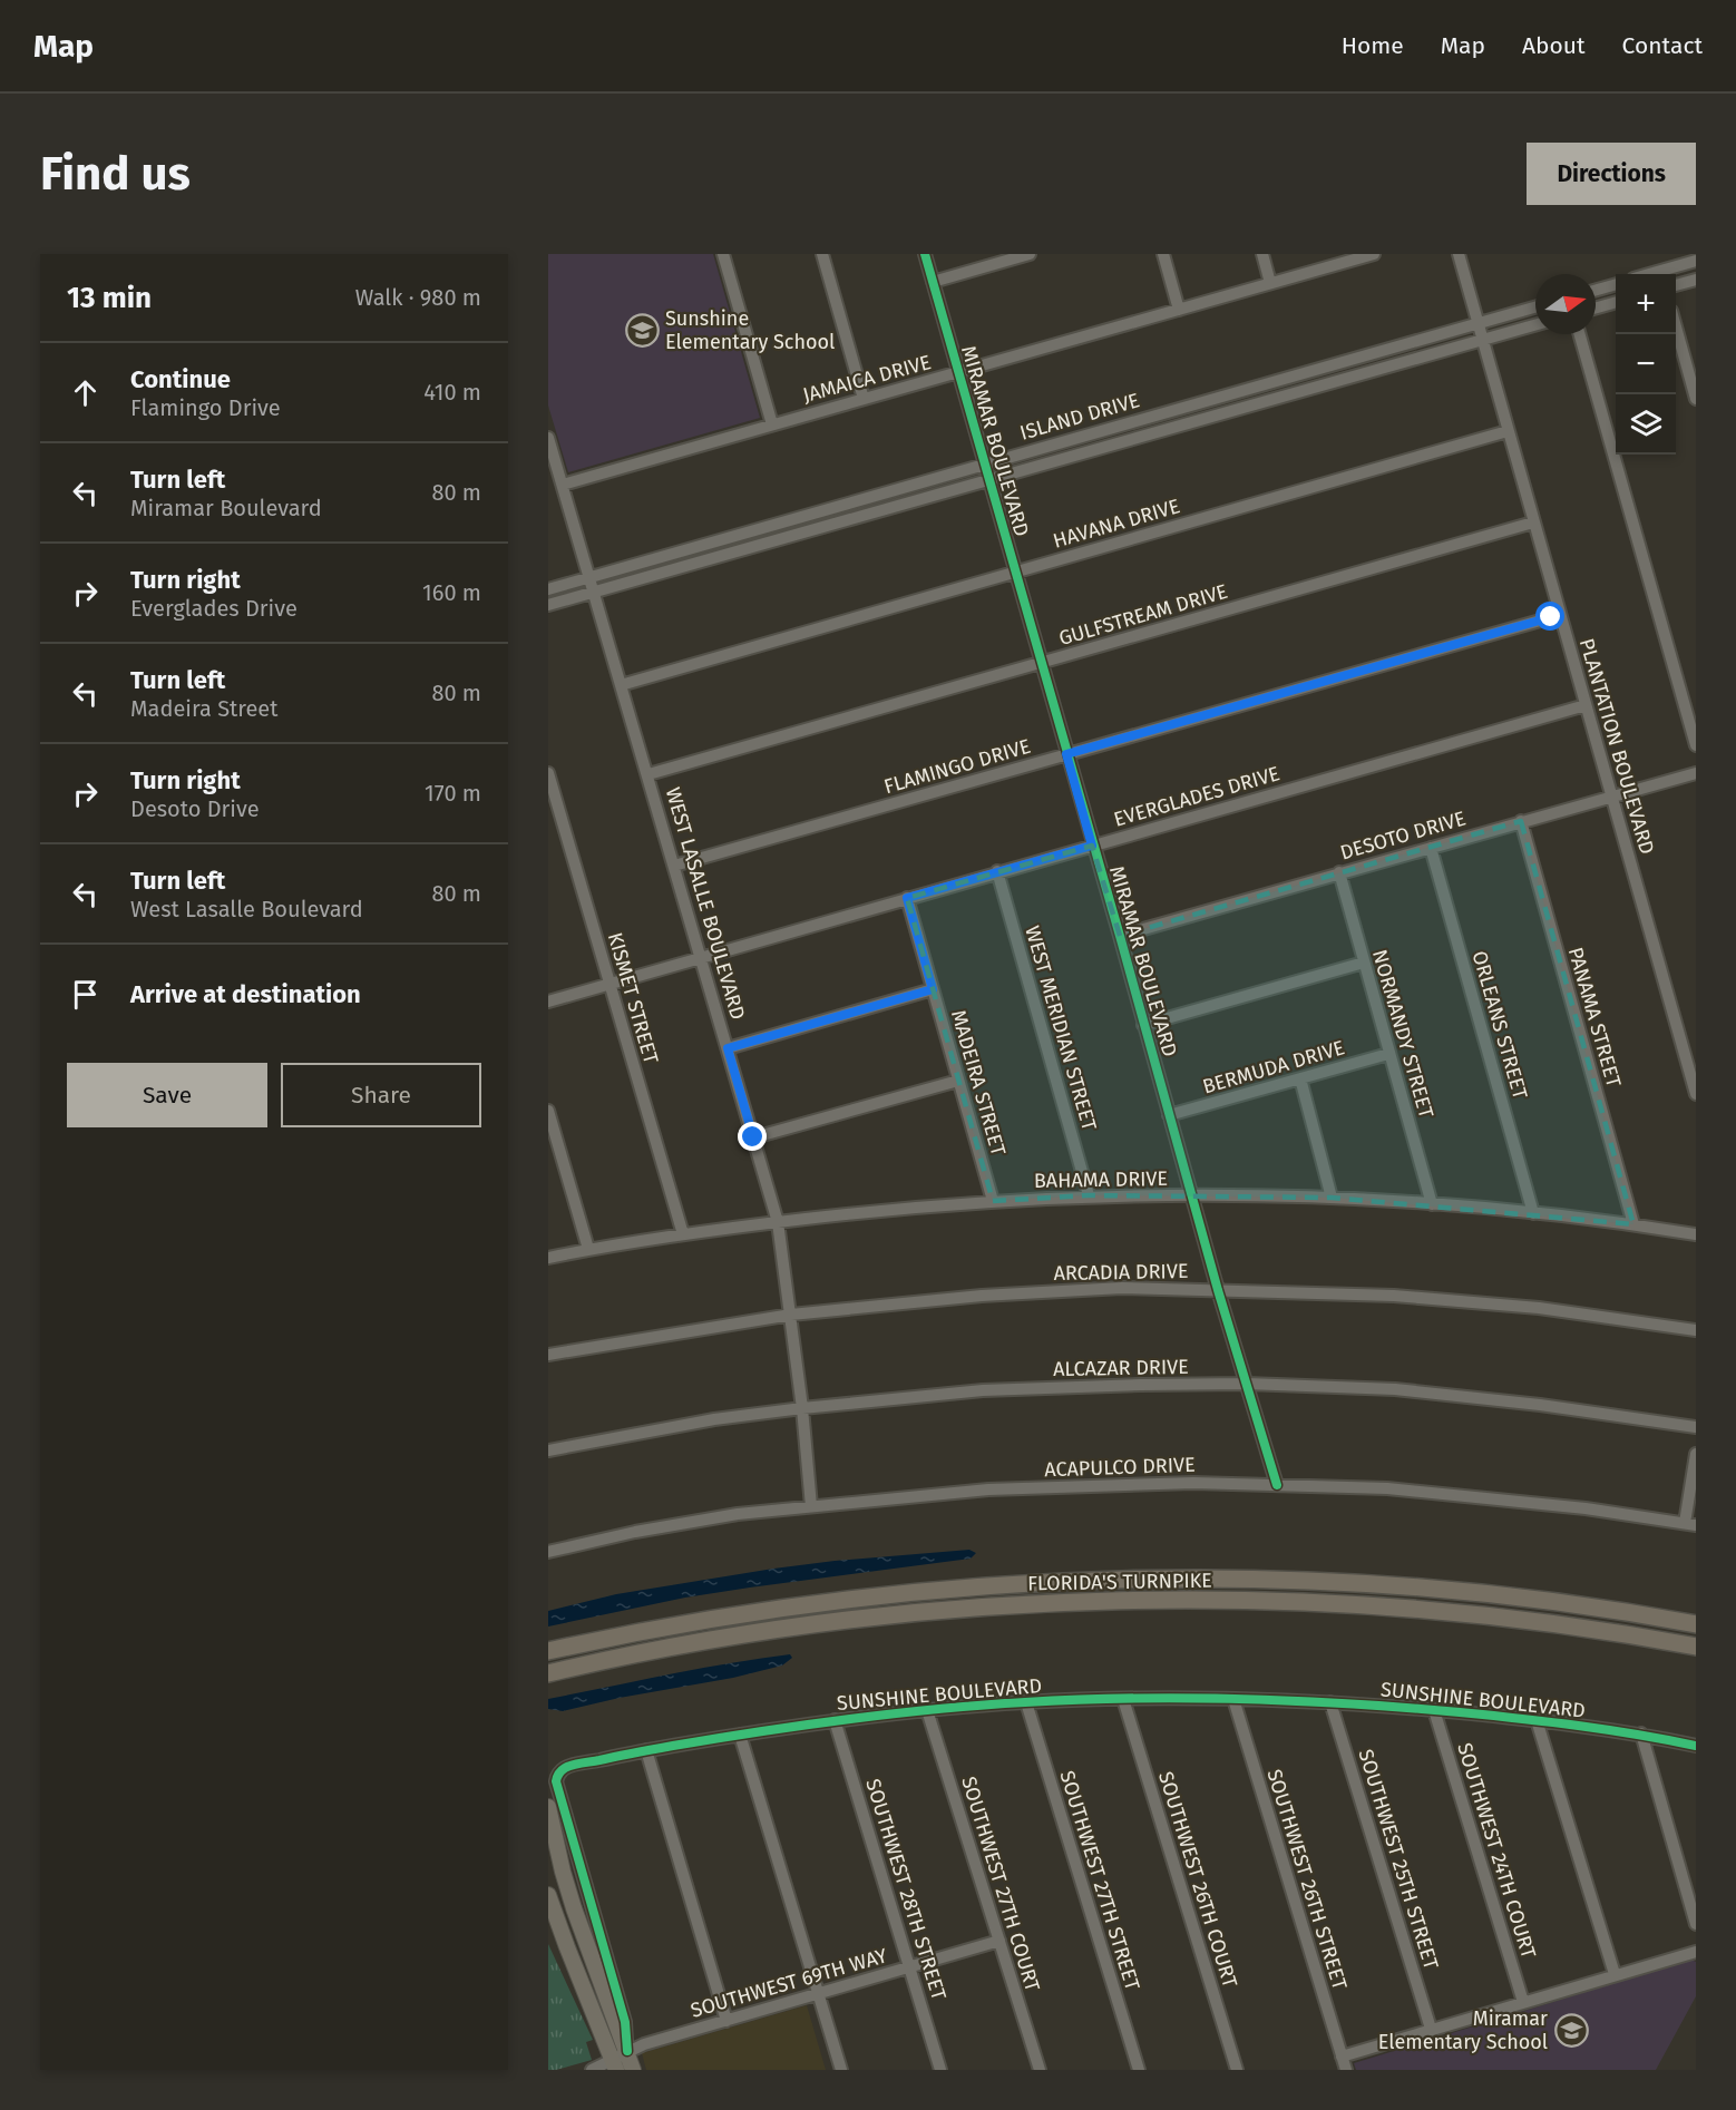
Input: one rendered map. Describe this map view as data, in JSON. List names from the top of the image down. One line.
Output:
{"streets":{"highway":["FLORIDA'S TURNPIKE"],"street":["JAMAICA DRIVE","ISLAND DRIVE","MIRAMAR BOULEVARD","HAVANA DRIVE","GULFSTREAM DRIVE","PLANTATION BOULEVARD","FLAMINGO DRIVE","EVERGLADES DRIVE","DESOTO DRIVE","WEST LASALLE BOULEVARD","KISMET STREET","PANAMA STREET","ORLEANS STREET","WEST MERIDIAN STREET","NORMANDY STREET","BERMUDA DRIVE","MADEIRA STREET","BAHAMA DRIVE","ARCADIA DRIVE","ALCAZAR DRIVE","ACAPULCO DRIVE","SUNSHINE BOULEVARD","SOUTHWEST 24TH COURT","SOUTHWEST 25TH STREET","SOUTHWEST 26TH COURT","SOUTHWEST 26TH STREET","SOUTHWEST 27TH STREET","SOUTHWEST 27TH COURT","SOUTHWEST 28TH STREET","SOUTHWEST 69TH WAY"]},"crossings":[["JAMAICA DRIVE","MIRAMAR BOULEVARD"],["JAMAICA DRIVE","WEST LASALLE BOULEVARD"],["ISLAND DRIVE","MIRAMAR BOULEVARD"],["ISLAND DRIVE","PLANTATION BOULEVARD"],["ISLAND DRIVE","WEST LASALLE BOULEVARD"],["MIRAMAR BOULEVARD","HAVANA DRIVE"],["MIRAMAR BOULEVARD","GULFSTREAM DRIVE"],["MIRAMAR BOULEVARD","FLAMINGO DRIVE"],["MIRAMAR BOULEVARD","EVERGLADES DRIVE"],["MIRAMAR BOULEVARD","DESOTO DRIVE"],["MIRAMAR BOULEVARD","BERMUDA DRIVE"],["MIRAMAR BOULEVARD","BAHAMA DRIVE"],["MIRAMAR BOULEVARD","ARCADIA DRIVE"],["MIRAMAR BOULEVARD","ALCAZAR DRIVE"],["MIRAMAR BOULEVARD","ACAPULCO DRIVE"],["HAVANA DRIVE","PLANTATION BOULEVARD"],["HAVANA DRIVE","WEST LASALLE BOULEVARD"],["GULFSTREAM DRIVE","PLANTATION BOULEVARD"],["GULFSTREAM DRIVE","WEST LASALLE BOULEVARD"],["PLANTATION BOULEVARD","FLAMINGO DRIVE"],["PLANTATION BOULEVARD","EVERGLADES DRIVE"],["PLANTATION BOULEVARD","DESOTO DRIVE"],["FLAMINGO DRIVE","WEST LASALLE BOULEVARD"],["EVERGLADES DRIVE","WEST LASALLE BOULEVARD"],["EVERGLADES DRIVE","KISMET STREET"],["EVERGLADES DRIVE","WEST MERIDIAN STREET"],["EVERGLADES DRIVE","MADEIRA STREET"],["DESOTO DRIVE","PANAMA STREET"],["DESOTO DRIVE","ORLEANS STREET"],["DESOTO DRIVE","NORMANDY STREET"],["WEST LASALLE BOULEVARD","BAHAMA DRIVE"],["WEST LASALLE BOULEVARD","ARCADIA DRIVE"],["WEST LASALLE BOULEVARD","ALCAZAR DRIVE"],["WEST LASALLE BOULEVARD","ACAPULCO DRIVE"],["KISMET STREET","BAHAMA DRIVE"],["PANAMA STREET","BAHAMA DRIVE"],["ORLEANS STREET","BAHAMA DRIVE"],["WEST MERIDIAN STREET","BAHAMA DRIVE"],["NORMANDY STREET","BERMUDA DRIVE"],["NORMANDY STREET","BAHAMA DRIVE"],["MADEIRA STREET","BAHAMA DRIVE"],["SUNSHINE BOULEVARD","SOUTHWEST 24TH COURT"],["SUNSHINE BOULEVARD","SOUTHWEST 25TH STREET"],["SUNSHINE BOULEVARD","SOUTHWEST 26TH COURT"],["SUNSHINE BOULEVARD","SOUTHWEST 26TH STREET"],["SUNSHINE BOULEVARD","SOUTHWEST 27TH STREET"],["SUNSHINE BOULEVARD","SOUTHWEST 27TH COURT"],["SUNSHINE BOULEVARD","SOUTHWEST 28TH STREET"],["SUNSHINE BOULEVARD","SOUTHWEST 69TH WAY"],["SOUTHWEST 27TH COURT","SOUTHWEST 69TH WAY"],["SOUTHWEST 28TH STREET","SOUTHWEST 69TH WAY"]],"places":{"school or university":["Sunshine Elementary School","Miramar Elementary School"]},"north":"right","page":{"header":"Map","nav":["Home","Map","About","Contact"],"buttons":["Directions",["Save","Share"]],"title":"Find us","heading":["13 min","Walk · 980 m"],"map_buttons":["+","−"],"list":[["Continue","Flamingo Drive","410 m"],["Turn left","Miramar Boulevard","80 m"],["Turn right","Everglades Drive","160 m"],["Turn left","Madeira Street","80 m"],["Turn right","Desoto Drive","170 m"],["Turn left","West Lasalle Boulevard","80 m"],"Arrive at destination"]}}
